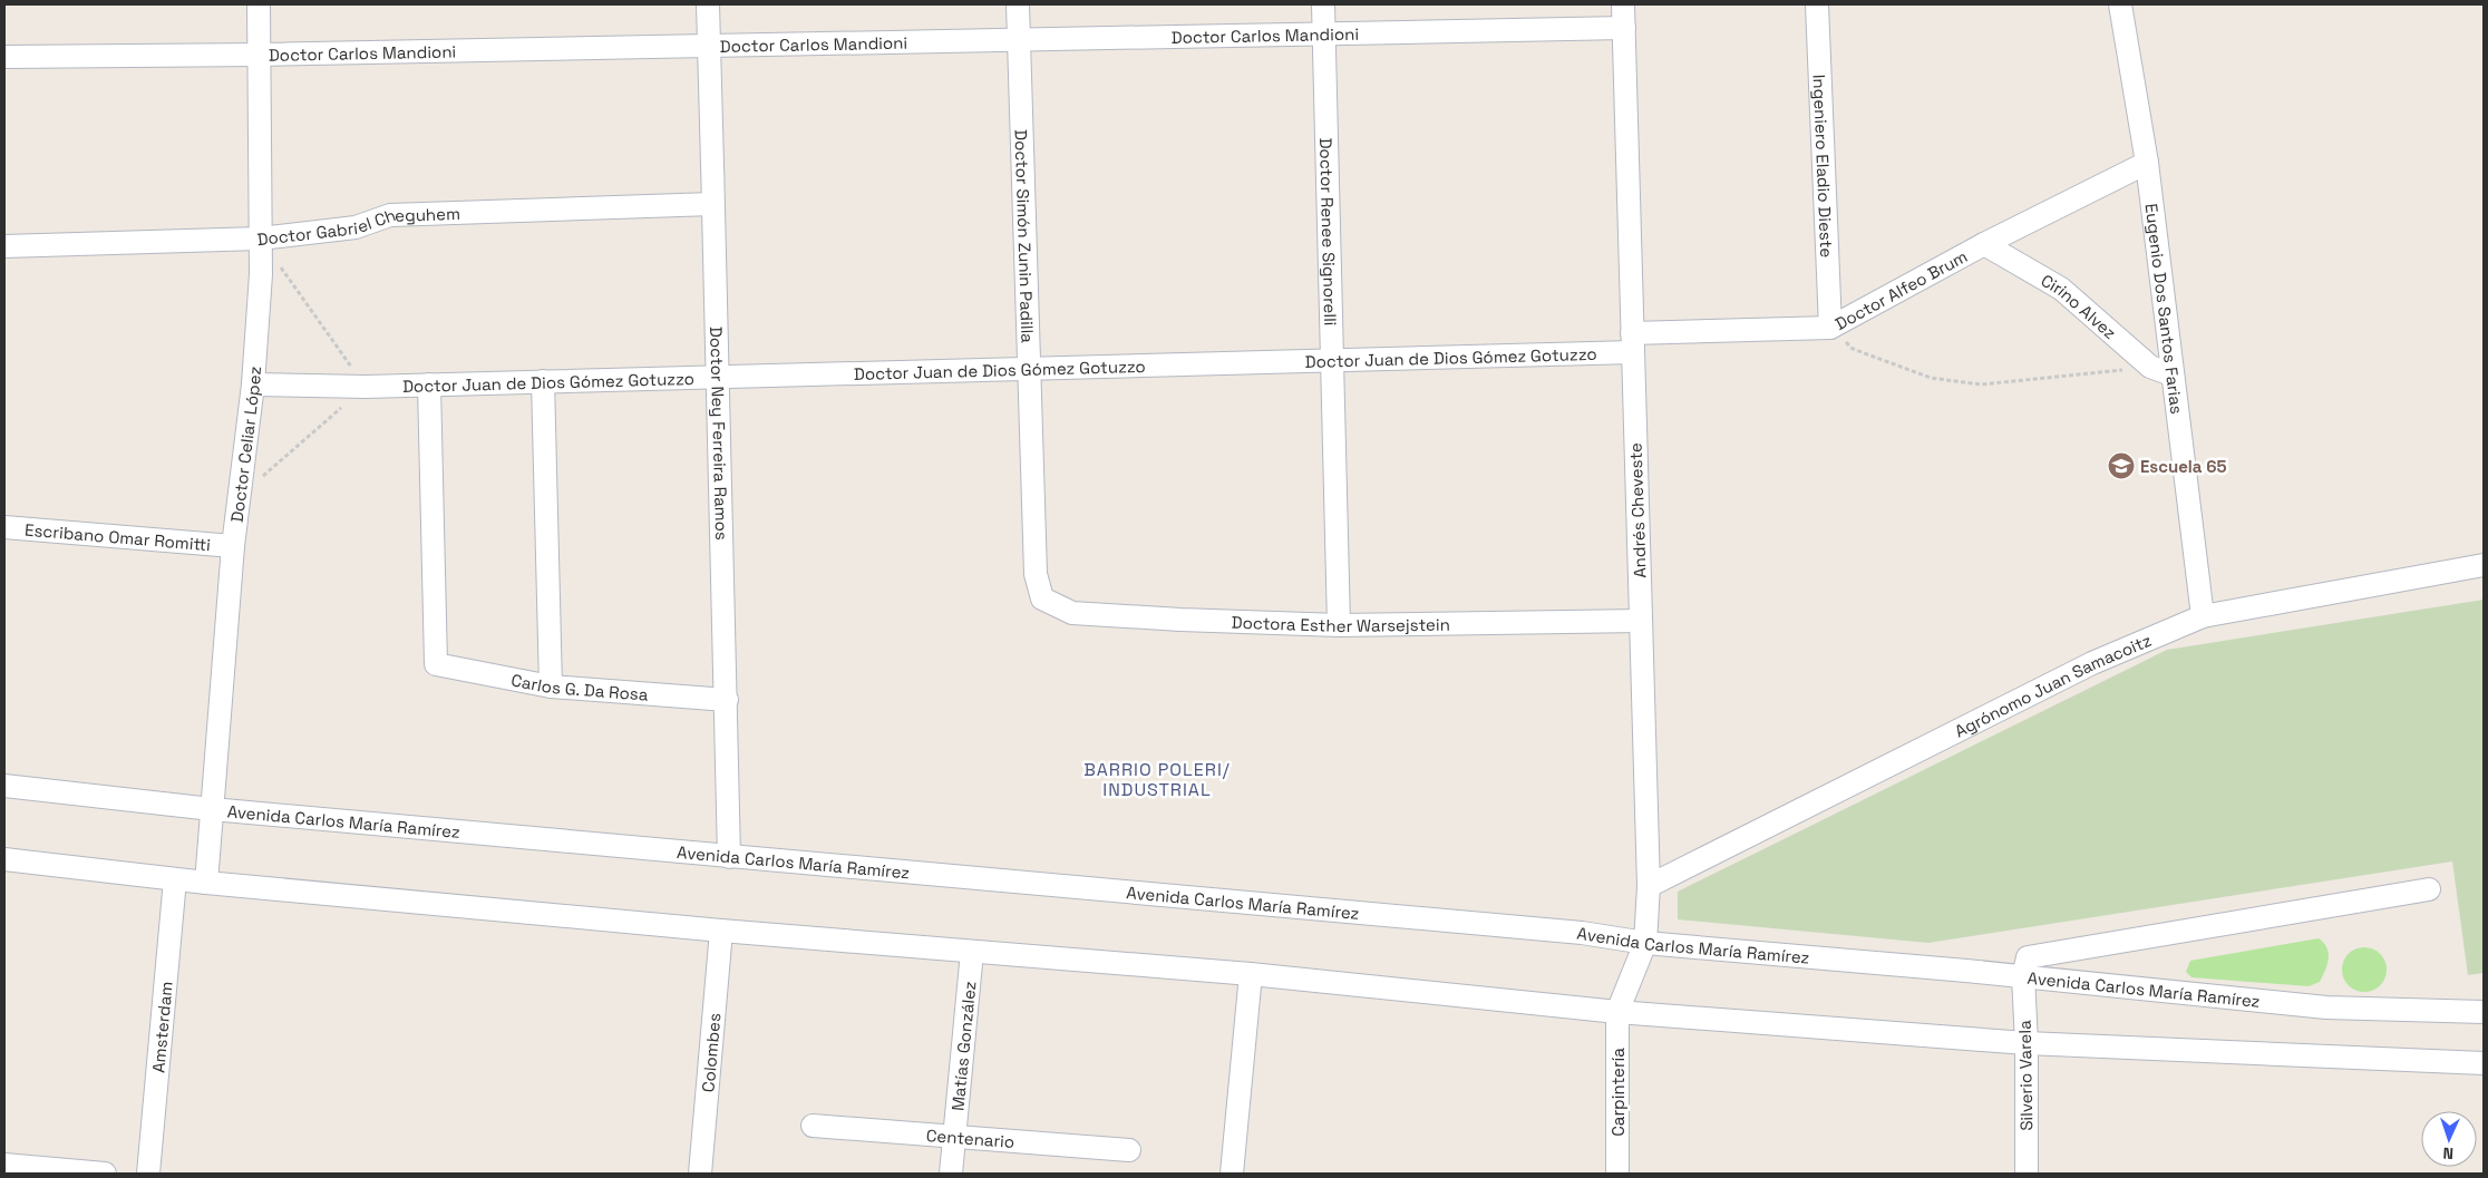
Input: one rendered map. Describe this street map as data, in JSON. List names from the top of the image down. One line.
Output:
{"streets":{"street":["Doctor Carlos Mandioni","Ingeniero Eladio Dieste","Doctor Gabriel Cheguhem","Doctor Renee Signorelli","Doctor Simón Zunin Padilla","Doctor Alfeo Brum","Cirino Alvez","Eugenio Dos Santos Farias","Doctor Juan de Dios Gómez Gotuzzo","Doctor Ney Ferreira Ramos","Doctor Celiar López","Andrés Cheveste","Escribano Omar Romitti","Doctora Esther Warsejstein","Carlos G. Da Rosa","Agrónomo Juan Samacoitz","Avenida Carlos María Ramírez","Amsterdam","Matías González","Colombes","Silverio Varela","Carpintería","Centenario"]},"crossings":[["Doctor Carlos Mandioni","Doctor Renee Signorelli"],["Doctor Carlos Mandioni","Doctor Simón Zunin Padilla"],["Doctor Carlos Mandioni","Doctor Ney Ferreira Ramos"],["Doctor Carlos Mandioni","Doctor Celiar López"],["Doctor Carlos Mandioni","Andrés Cheveste"],["Ingeniero Eladio Dieste","Doctor Alfeo Brum"],["Doctor Gabriel Cheguhem","Doctor Ney Ferreira Ramos"],["Doctor Gabriel Cheguhem","Doctor Celiar López"],["Doctor Renee Signorelli","Doctor Juan de Dios Gómez Gotuzzo"],["Doctor Renee Signorelli","Doctora Esther Warsejstein"],["Doctor Simón Zunin Padilla","Doctor Juan de Dios Gómez Gotuzzo"],["Doctor Simón Zunin Padilla","Doctora Esther Warsejstein"],["Doctor Alfeo Brum","Cirino Alvez"],["Doctor Alfeo Brum","Eugenio Dos Santos Farias"],["Doctor Alfeo Brum","Doctor Juan de Dios Gómez Gotuzzo"],["Doctor Alfeo Brum","Andrés Cheveste"],["Cirino Alvez","Eugenio Dos Santos Farias"],["Eugenio Dos Santos Farias","Agrónomo Juan Samacoitz"],["Doctor Juan de Dios Gómez Gotuzzo","Doctor Ney Ferreira Ramos"],["Doctor Juan de Dios Gómez Gotuzzo","Doctor Celiar López"],["Doctor Juan de Dios Gómez Gotuzzo","Andrés Cheveste"],["Doctor Juan de Dios Gómez Gotuzzo","Carlos G. Da Rosa"],["Doctor Ney Ferreira Ramos","Carlos G. Da Rosa"],["Doctor Ney Ferreira Ramos","Avenida Carlos María Ramírez"],["Doctor Celiar López","Escribano Omar Romitti"],["Doctor Celiar López","Avenida Carlos María Ramírez"],["Andrés Cheveste","Doctora Esther Warsejstein"],["Andrés Cheveste","Agrónomo Juan Samacoitz"],["Andrés Cheveste","Avenida Carlos María Ramírez"],["Andrés Cheveste","Carpintería"],["Avenida Carlos María Ramírez","Silverio Varela"],["Matías González","Centenario"]],"districts":["BARRIO POLERI/ INDUSTRIAL"],"places":{"school or university":["Escuela 65"]},"north":"bottom"}
